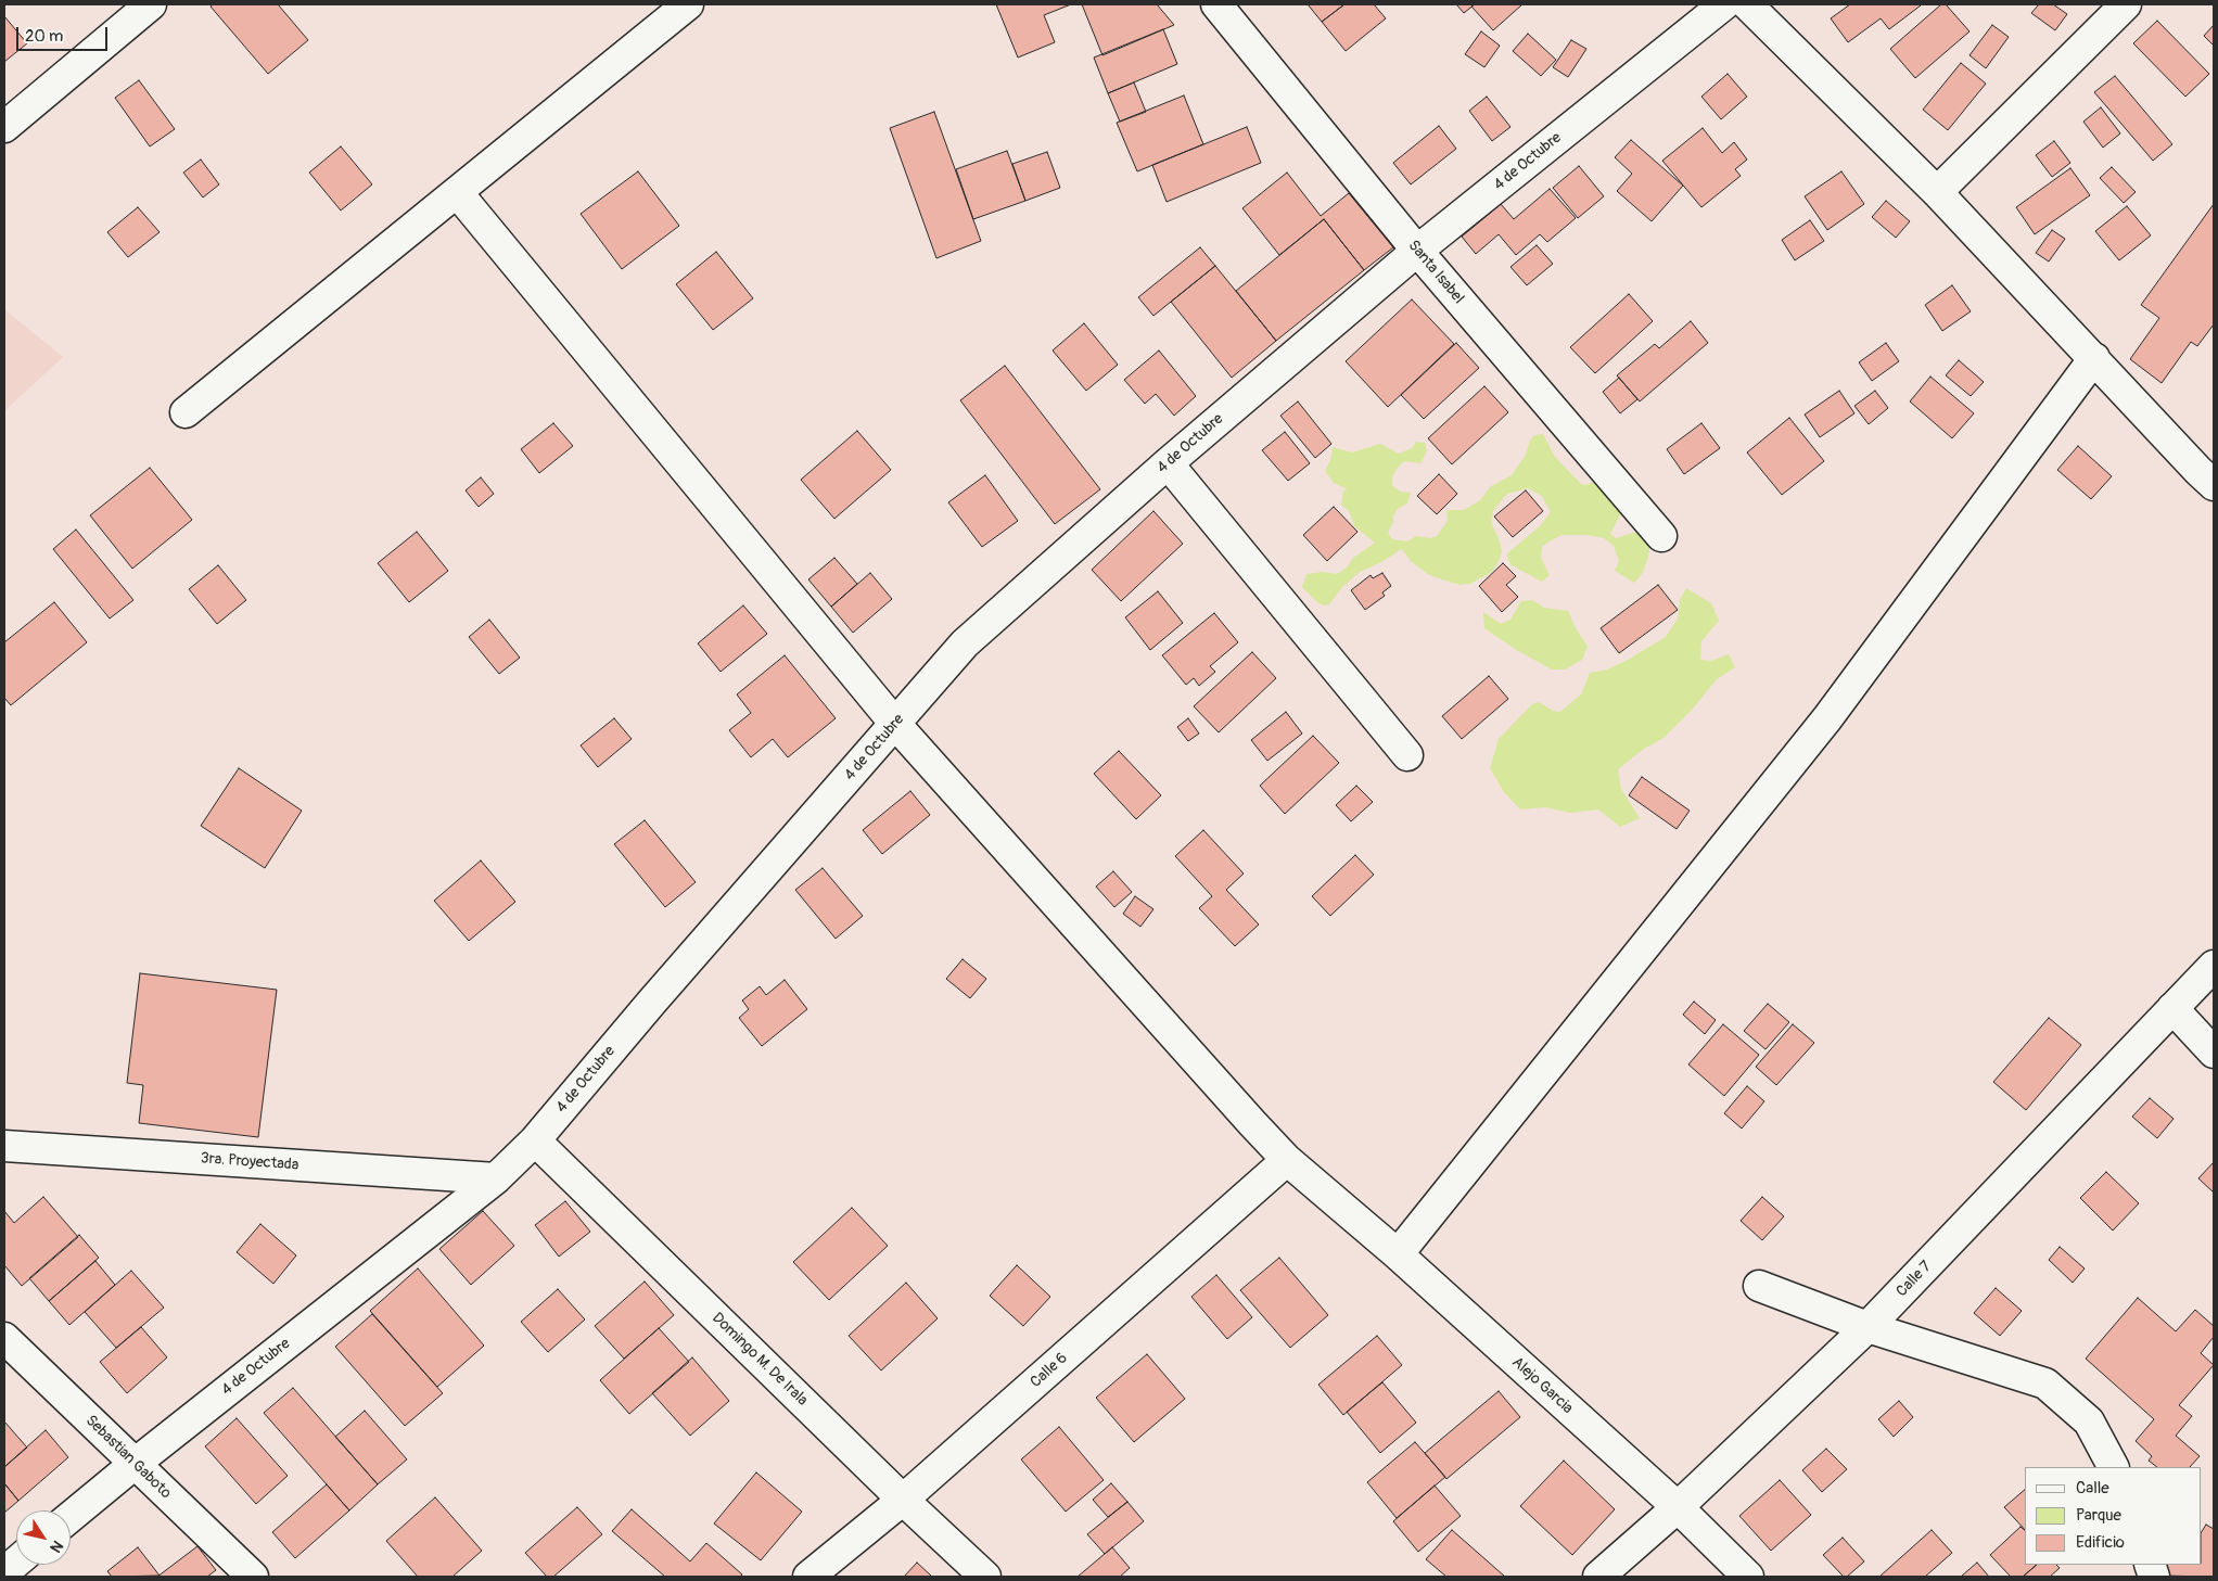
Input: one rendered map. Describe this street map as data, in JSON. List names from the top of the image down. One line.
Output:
{"streets":{"street":["4 de Octubre","Santa Isabel","3ra. Proyectada","Calle 7","Domingo M. De Irala","Calle 6","Alejo Garcia","Sebastian Gaboto"]},"crossings":[["4 de Octubre","Santa Isabel"],["4 de Octubre","3ra. Proyectada"],["4 de Octubre","Domingo M. De Irala"],["4 de Octubre","Alejo Garcia"],["4 de Octubre","Sebastian Gaboto"],["Calle 7","Alejo Garcia"],["Domingo M. De Irala","Calle 6"],["Calle 6","Alejo Garcia"]],"legend":["Calle","Parque","Edificio"],"scale_bar":"20 m","north":"bottom right"}
